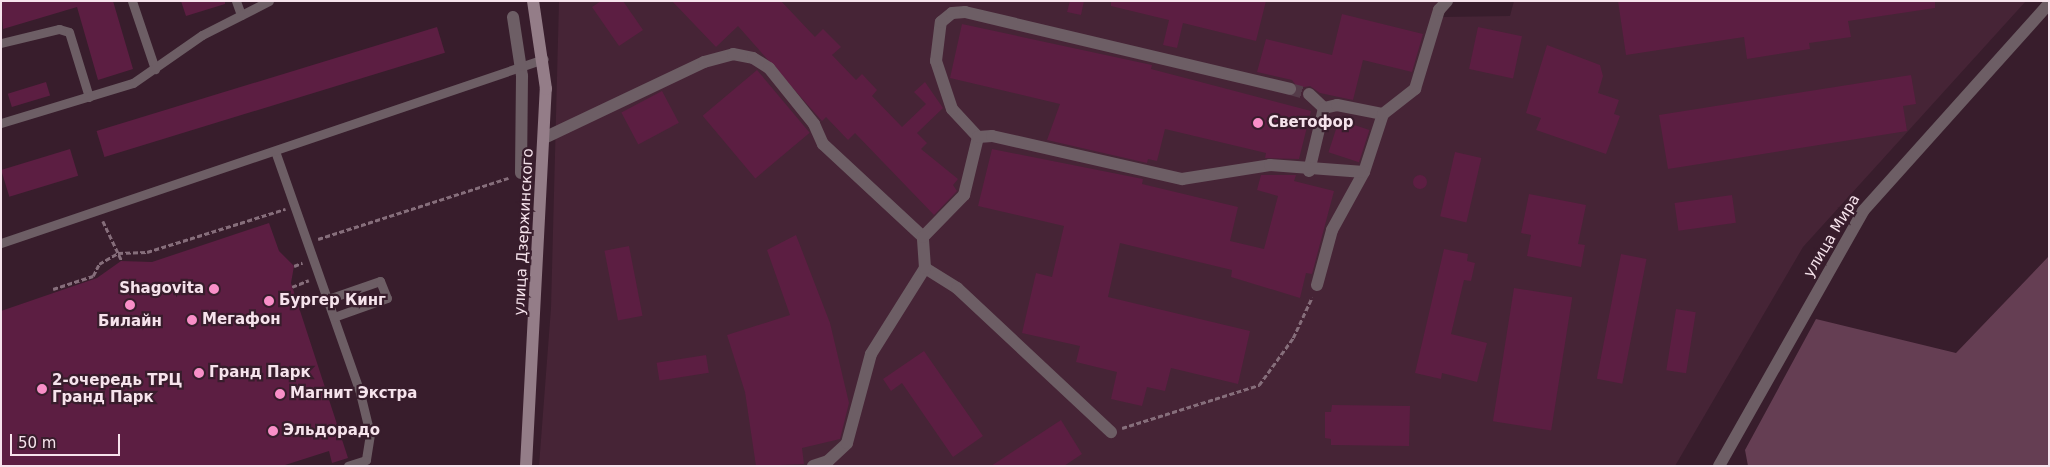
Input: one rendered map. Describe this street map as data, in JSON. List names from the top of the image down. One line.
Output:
{"streets":{"main road":["улица Дзержинского"],"street":["улица Мира"]},"places":["Светофор","Shagovita","Бургер Кинг","Билайн","Мегафон","Гранд Парк","2-очередь ТРЦ Гранд Парк","Магнит Экстра","Эльдорадо"],"scale_bar":"50 m"}
